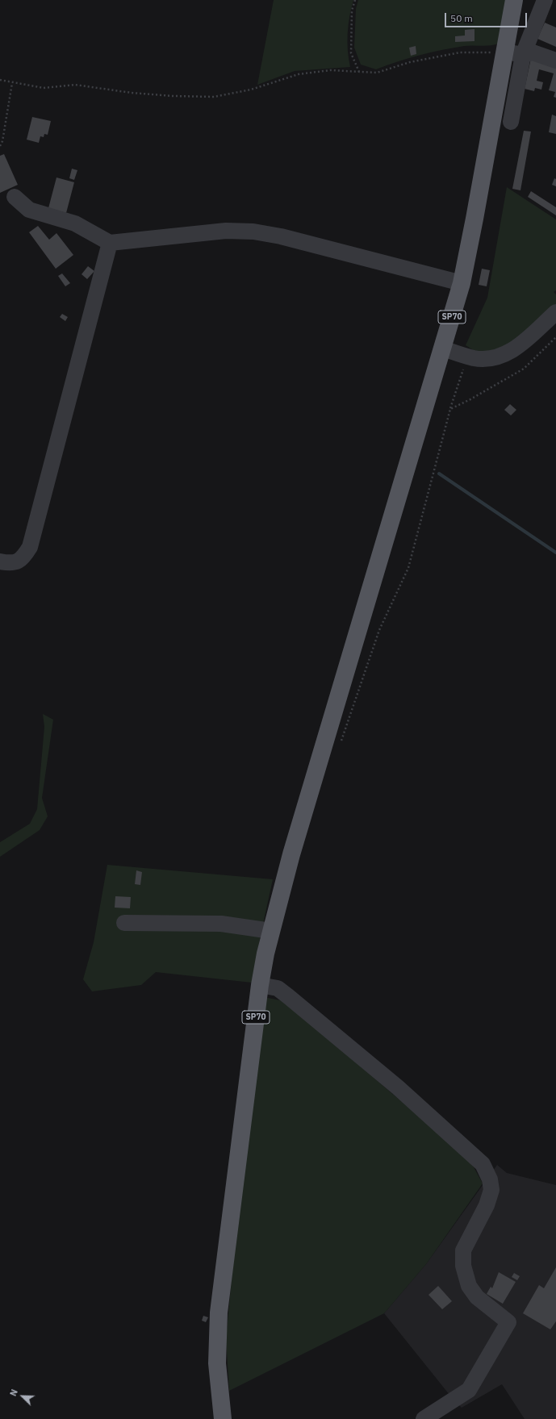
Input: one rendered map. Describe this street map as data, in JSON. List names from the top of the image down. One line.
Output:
{"streets":{"main road":["SP70"]},"scale_bar":"50 m","north":"top left"}
